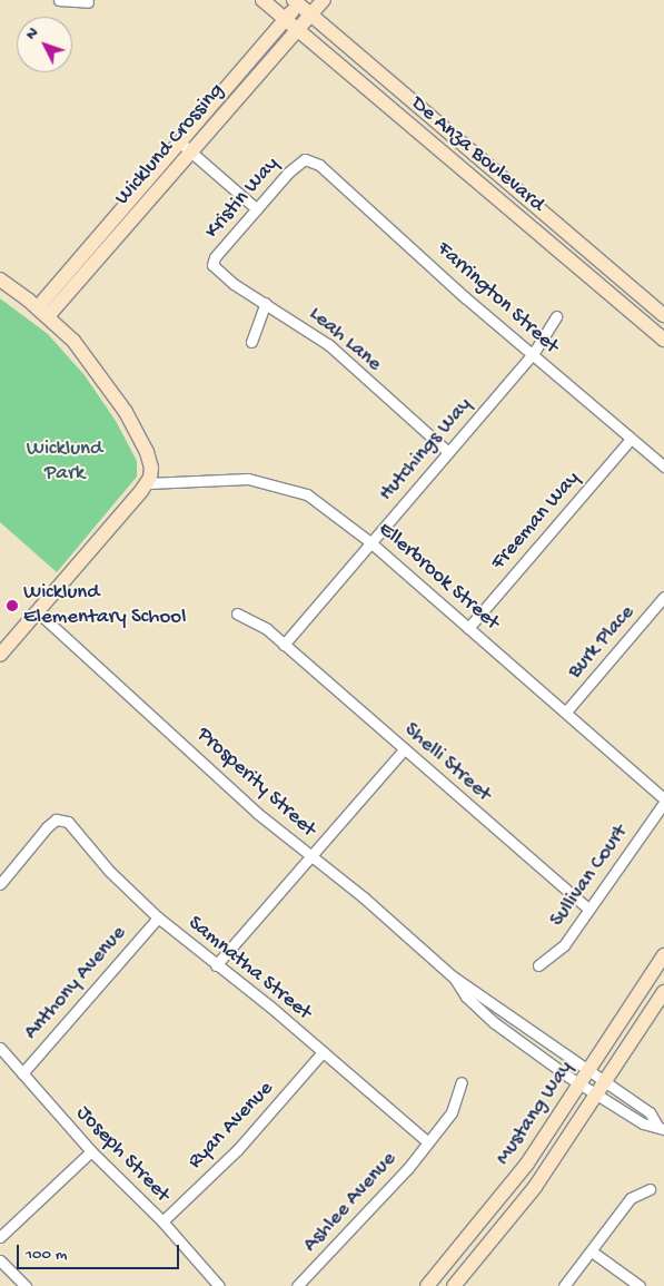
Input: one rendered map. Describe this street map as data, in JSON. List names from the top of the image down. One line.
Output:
{"streets":{"street":["Wicklund Crossing","De Anza Boulevard","Kristin Way","Farrington Street","Leah Lane","Hutchings Way","Freeman Way","Ellerbrook Street","Burk Place","Shelli Street","Prosperity Street","Sullivan Court","Samnatha Street","Anthony Avenue","Mustang Way","Ryan Avenue","Joseph Street","Ashlee Avenue"]},"crossings":[["Wicklund Crossing","De Anza Boulevard"],["Kristin Way","Farrington Street"],["Kristin Way","Leah Lane"],["Farrington Street","Hutchings Way"],["Farrington Street","Freeman Way"],["Leah Lane","Hutchings Way"],["Hutchings Way","Ellerbrook Street"],["Hutchings Way","Shelli Street"],["Freeman Way","Ellerbrook Street"],["Ellerbrook Street","Burk Place"],["Shelli Street","Sullivan Court"],["Prosperity Street","Mustang Way"],["Samnatha Street","Anthony Avenue"],["Samnatha Street","Ryan Avenue"],["Samnatha Street","Ashlee Avenue"],["Anthony Avenue","Joseph Street"],["Ryan Avenue","Joseph Street"]],"parks":["Wicklund Park"],"places":["Wicklund Elementary School"],"scale_bar":"100 m","north":"top left"}
